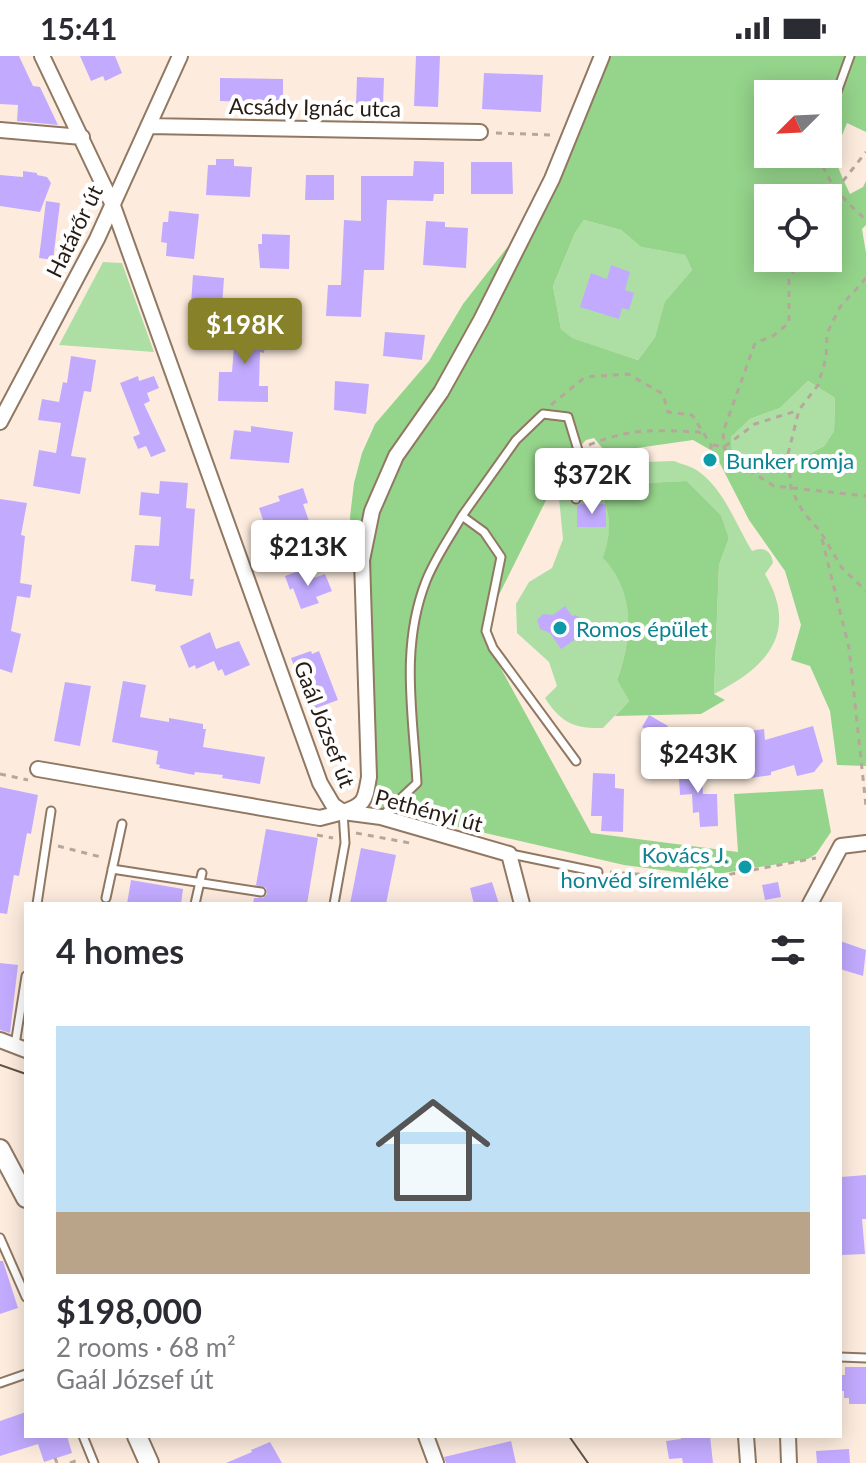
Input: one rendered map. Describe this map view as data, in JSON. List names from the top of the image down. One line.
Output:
{"streets":{"street":["Acsády Ignác utca","Határőr út","Gaál József út","Pethényi út"]},"crossings":[["Acsády Ignác utca","Határőr út"],["Határőr út","Gaál József út"],["Gaál József út","Pethényi út"]],"places":["Bunker romja","Romos épület","Kovács J. honvéd síremléke"],"north":"bottom left","page":{"status":"15:41","price":["$198K","$372K","$213K","$243K"],"heading":"4 homes","list":[{"name":"$198,000","note":"2 rooms · 68 m² · Gaál József út"}]}}
